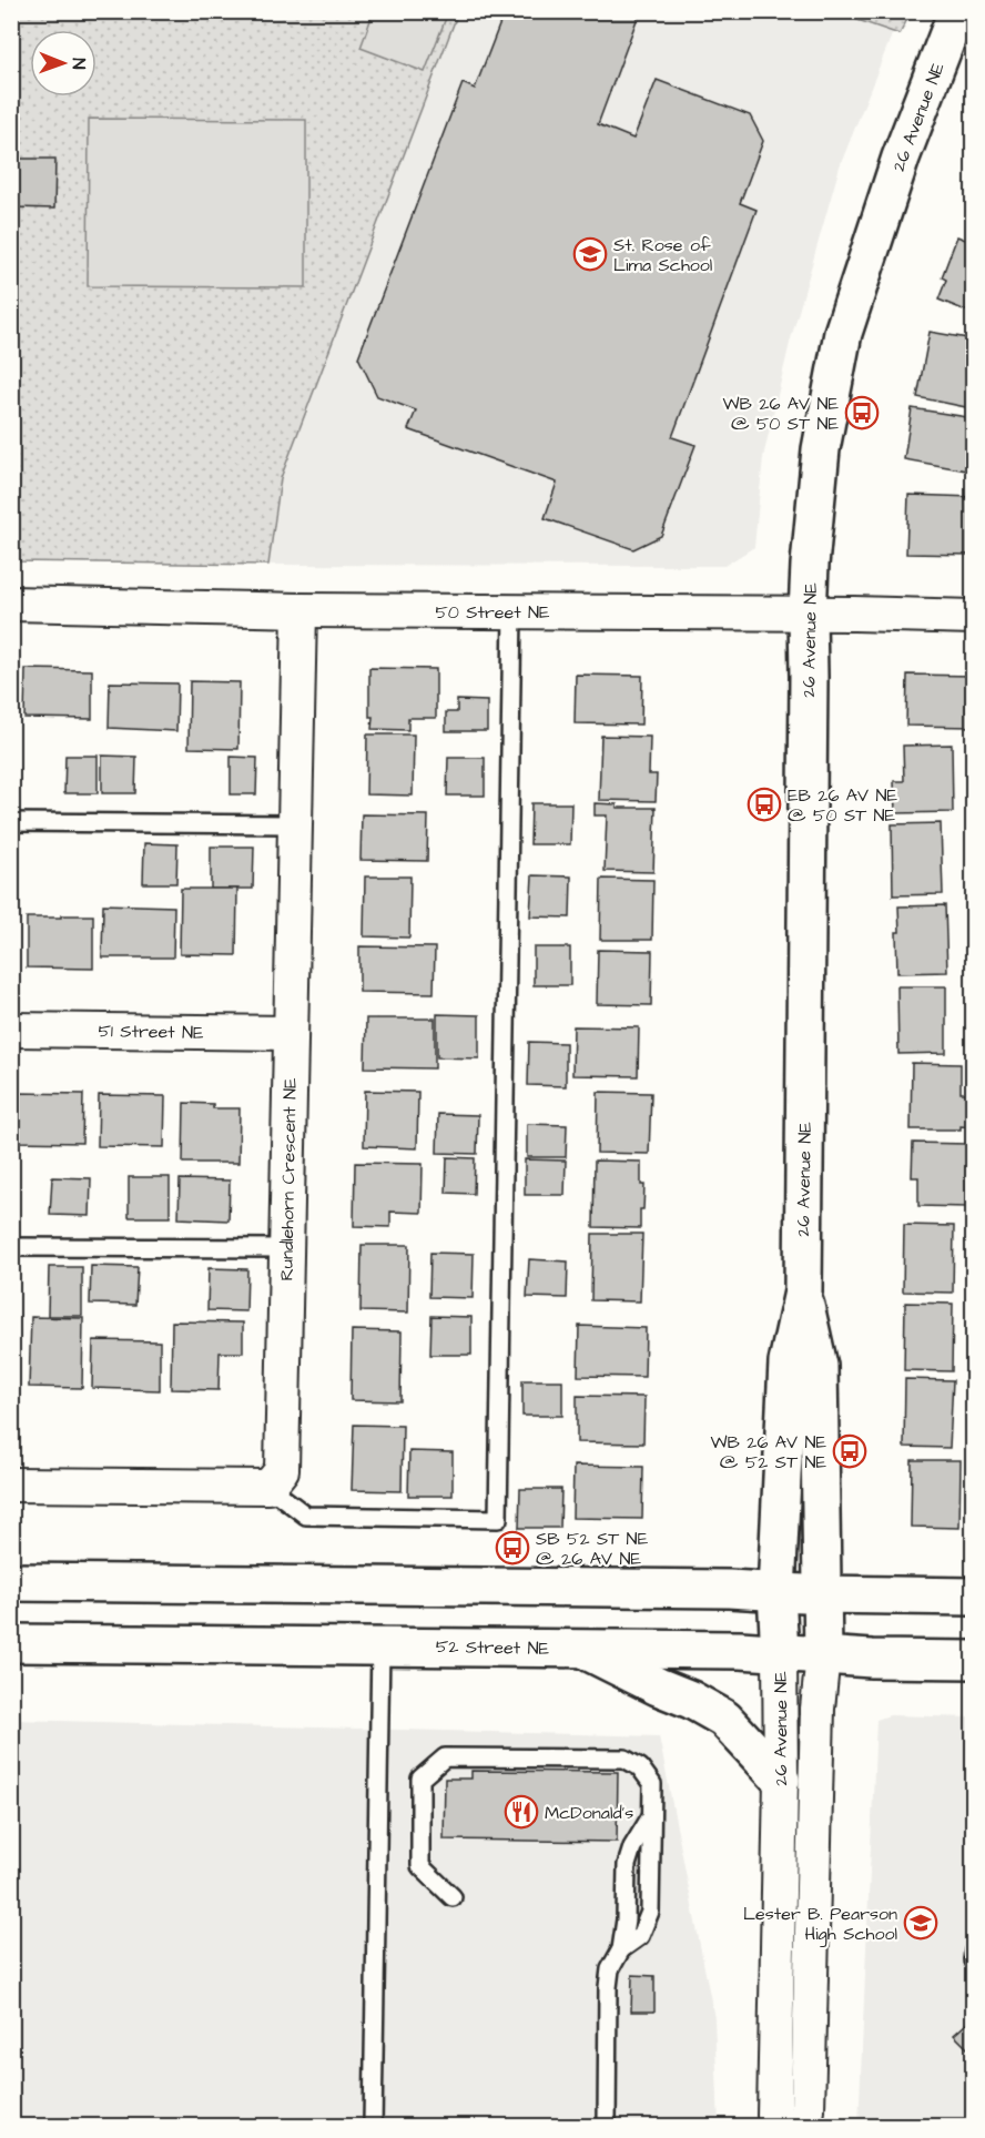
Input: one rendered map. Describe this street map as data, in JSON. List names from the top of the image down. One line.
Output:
{"streets":{"main road":["26 Avenue NE","52 Street NE"],"street":["50 Street NE","51 Street NE","Rundlehorn Crescent NE"]},"crossings":[["26 Avenue NE","50 Street NE"],["26 Avenue NE","52 Street NE"],["50 Street NE","Rundlehorn Crescent NE"],["51 Street NE","Rundlehorn Crescent NE"]],"places":{"school or university":["St. Rose of Lima School","Lester B. Pearson High School"],"bus stop":["WB 26 AV NE @ 50 ST NE","EB 26 AV NE @ 50 ST NE","WB 26 AV NE @ 52 ST NE","SB 52 ST NE @ 26 AV NE"],"restaurant":["McDonald's"]},"north":"right"}
